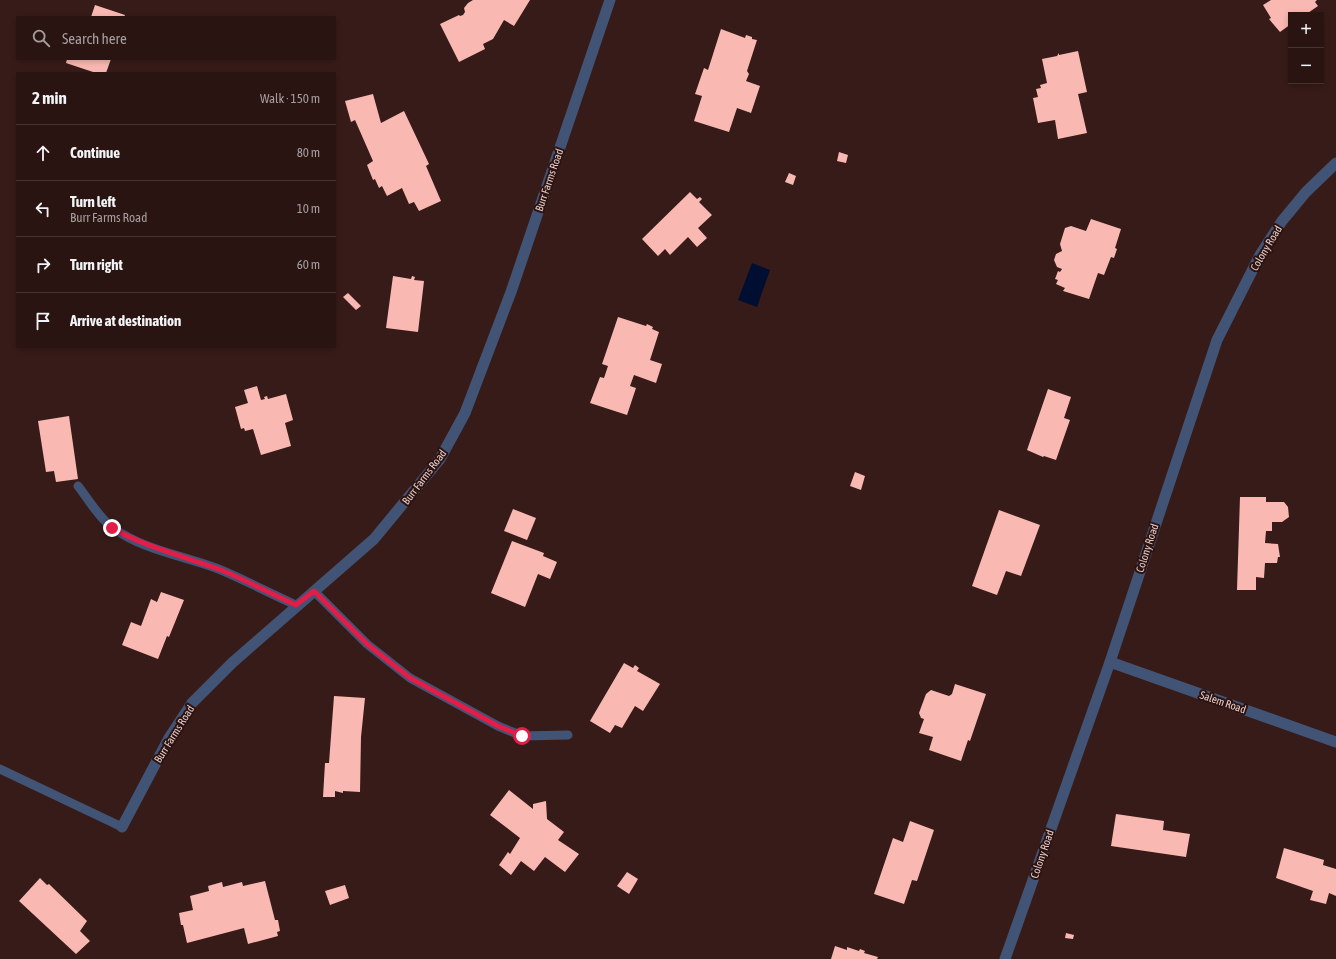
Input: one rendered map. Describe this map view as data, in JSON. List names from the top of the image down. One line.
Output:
{"streets":{"street":["Burr Farms Road","Colony Road","Salem Road"]},"crossings":[["Colony Road","Salem Road"]],"page":{"map_buttons":["+","−"],"search":"Search here","heading":["2 min","Walk · 150 m"],"list":[["Continue","80 m"],["Turn left","Burr Farms Road","10 m"],["Turn right","60 m"],"Arrive at destination"]}}
